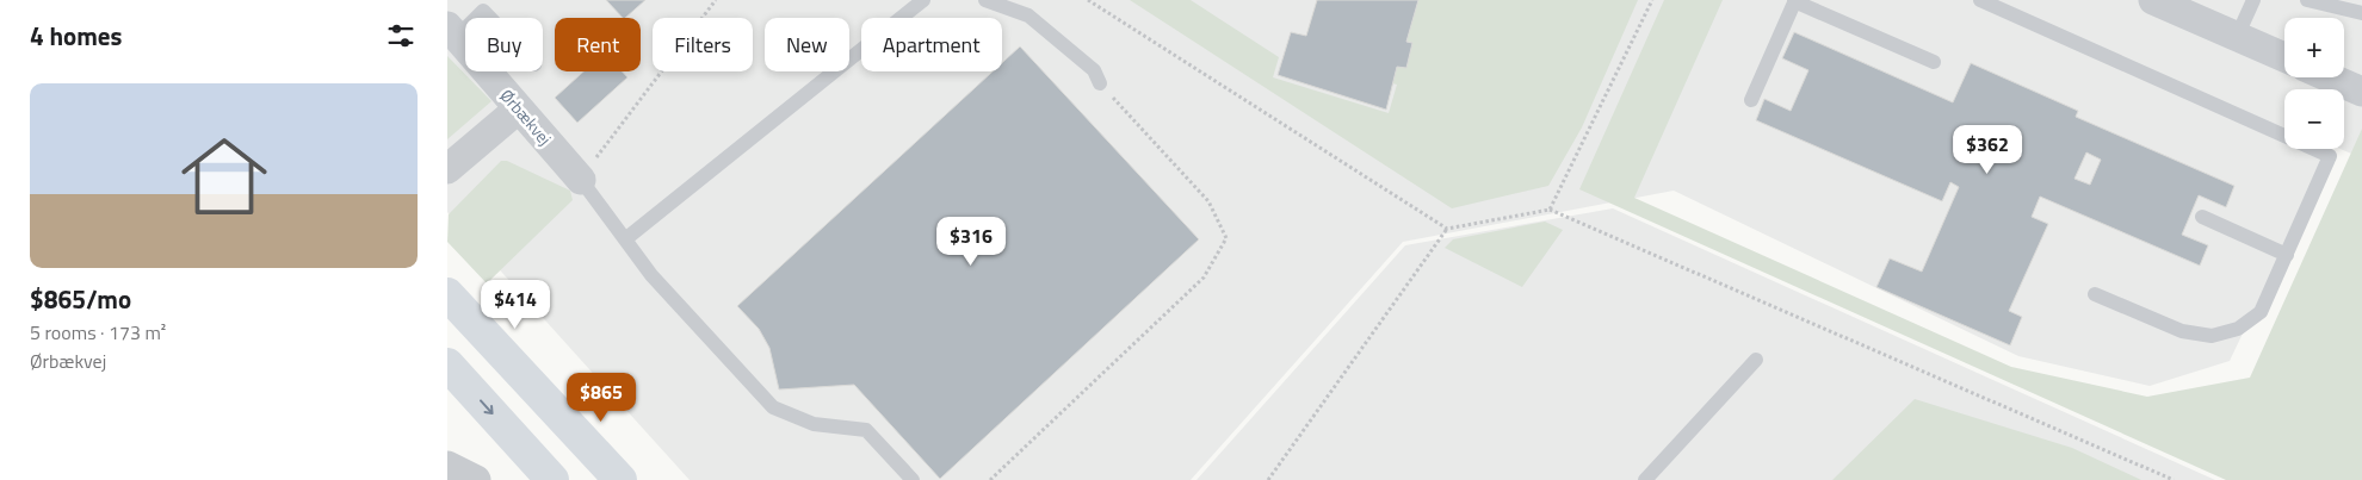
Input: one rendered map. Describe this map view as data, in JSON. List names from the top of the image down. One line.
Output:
{"streets":{"street":["Ørbækvej"]},"page":{"heading":"4 homes","map_buttons":["+","−"],"chip":["Buy","Rent","Filters","New","Apartment"],"list":[{"name":"$865/mo","note":"5 rooms · 173 m² · Ørbækvej"}],"price":["$362","$316","$414","$865"]}}
